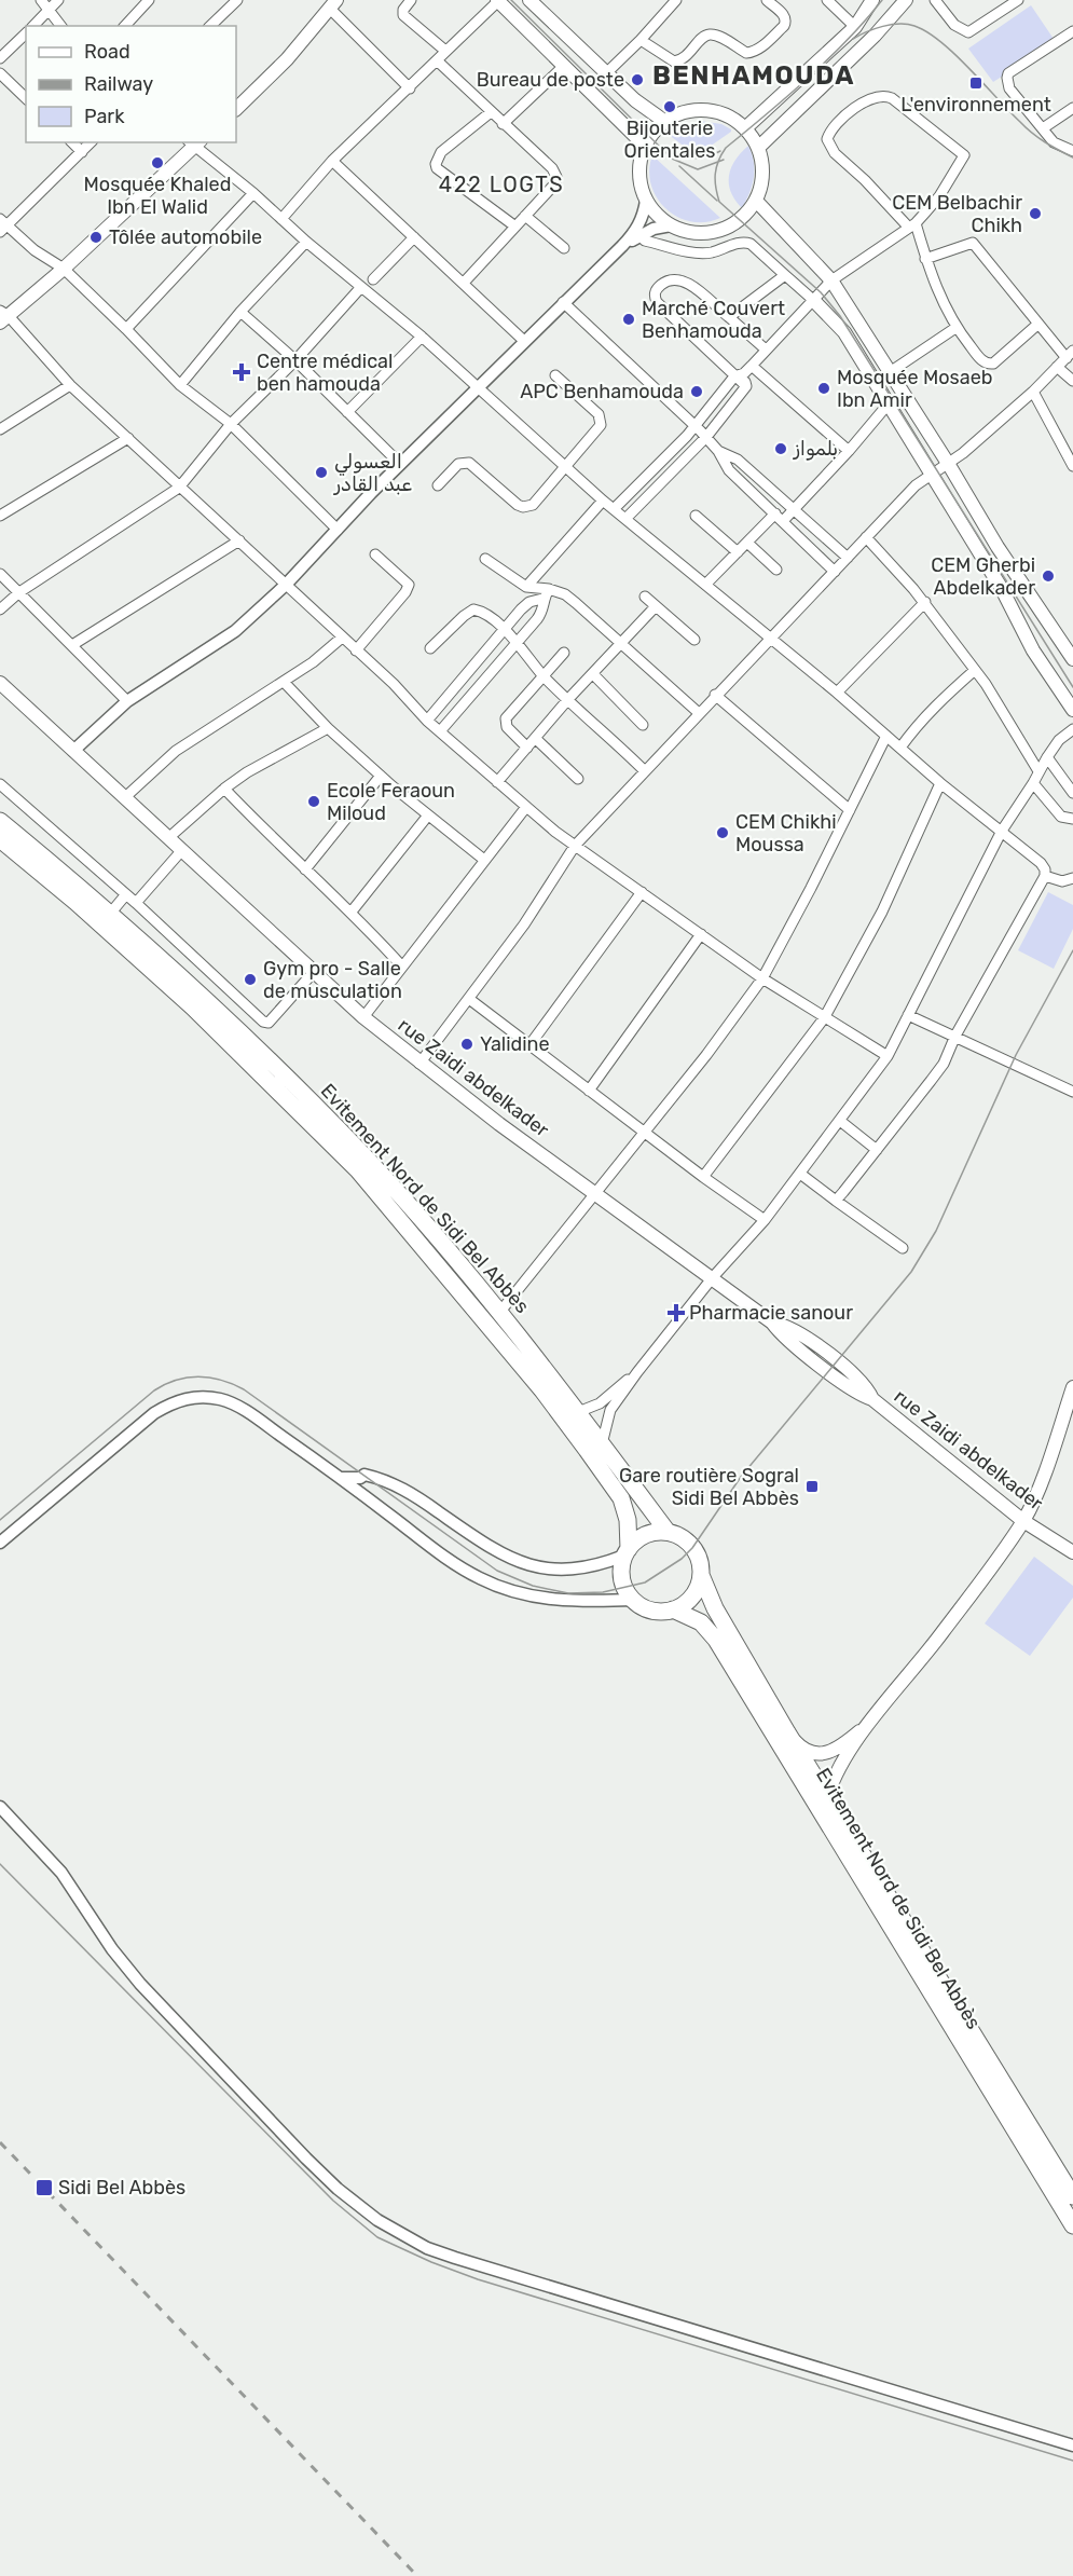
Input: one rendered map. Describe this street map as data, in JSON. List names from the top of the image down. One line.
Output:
{"streets":{"highway":["Evitement Nord de Sidi Bel Abbès"],"main road":["rue Zaidi abdelkader"]},"districts":["BENHAMOUDA","422 LOGTS"],"places":{"other":["Bureau de poste","Bijouterie Orientales","Mosquée Khaled Ibn El Walid","CEM Belbachir Chikh","Tôlée automobile","Marché Couvert Benhamouda","Mosquée Mosaeb Ibn Amir","APC Benhamouda","بلمواز","العسولي عبد القادر","CEM Gherbi Abdelkader","Ecole Feraoun Miloud","CEM Chikhi Moussa","Gym pro - Salle de musculation","Yalidine"],"transit":["L'environnement","Gare routière Sogral Sidi Bel Abbès","Sidi Bel Abbès"],"health":["Centre médical ben hamouda","Pharmacie sanour"]},"legend":["Road","Railway","Park"]}
